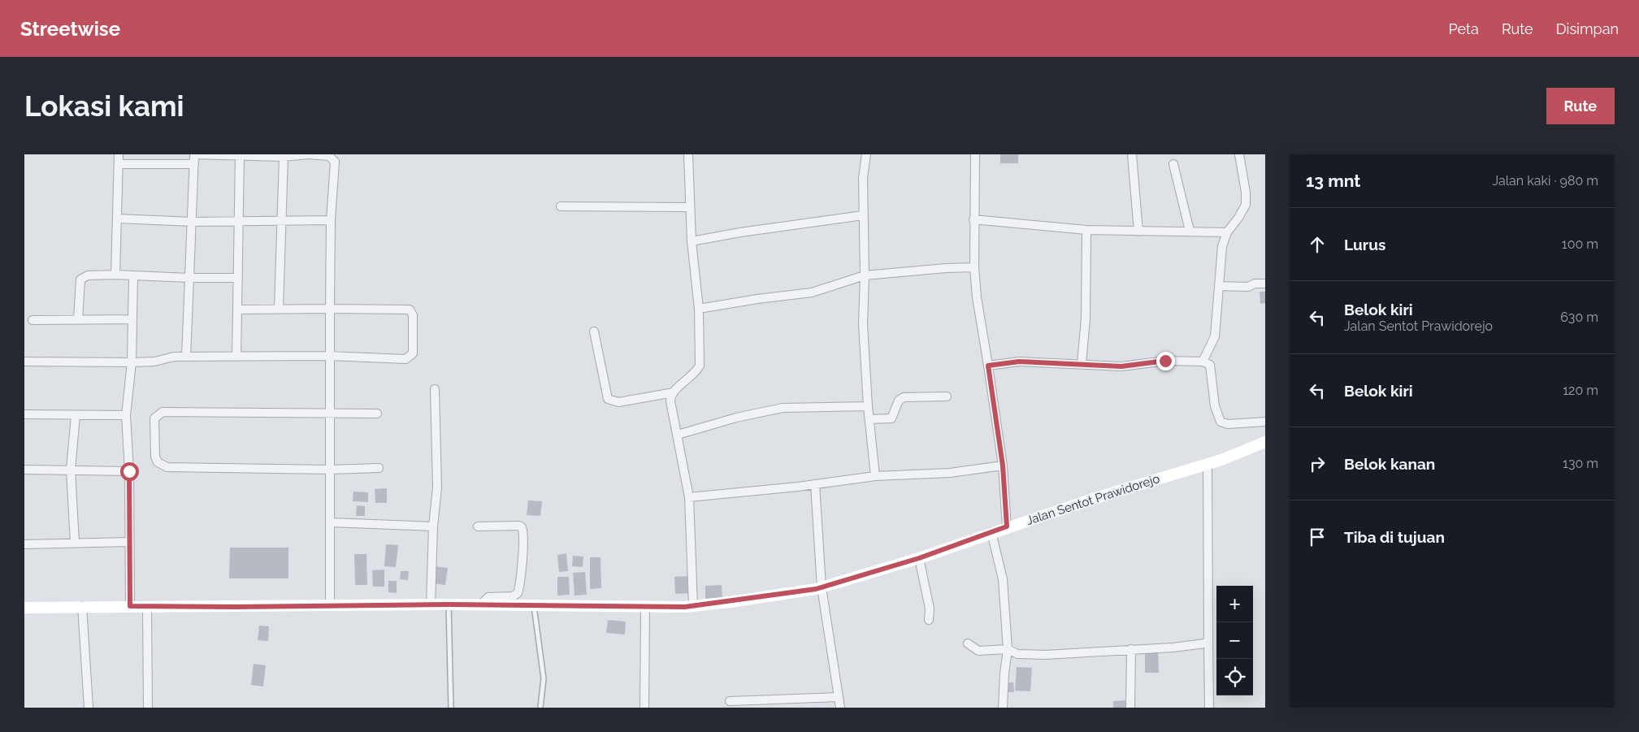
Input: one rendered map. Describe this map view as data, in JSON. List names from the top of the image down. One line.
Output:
{"streets":{"main road":["Jalan Sentot Prawidorejo"]},"page":{"header":"Streetwise","nav":["Peta","Rute","Disimpan"],"buttons":"Rute","title":"Lokasi kami","heading":["13 mnt","Jalan kaki · 980 m"],"list":[["Lurus","100 m"],["Belok kiri","Jalan Sentot Prawidorejo","630 m"],["Belok kiri","120 m"],["Belok kanan","130 m"],"Tiba di tujuan"],"map_buttons":["+","−"]}}
